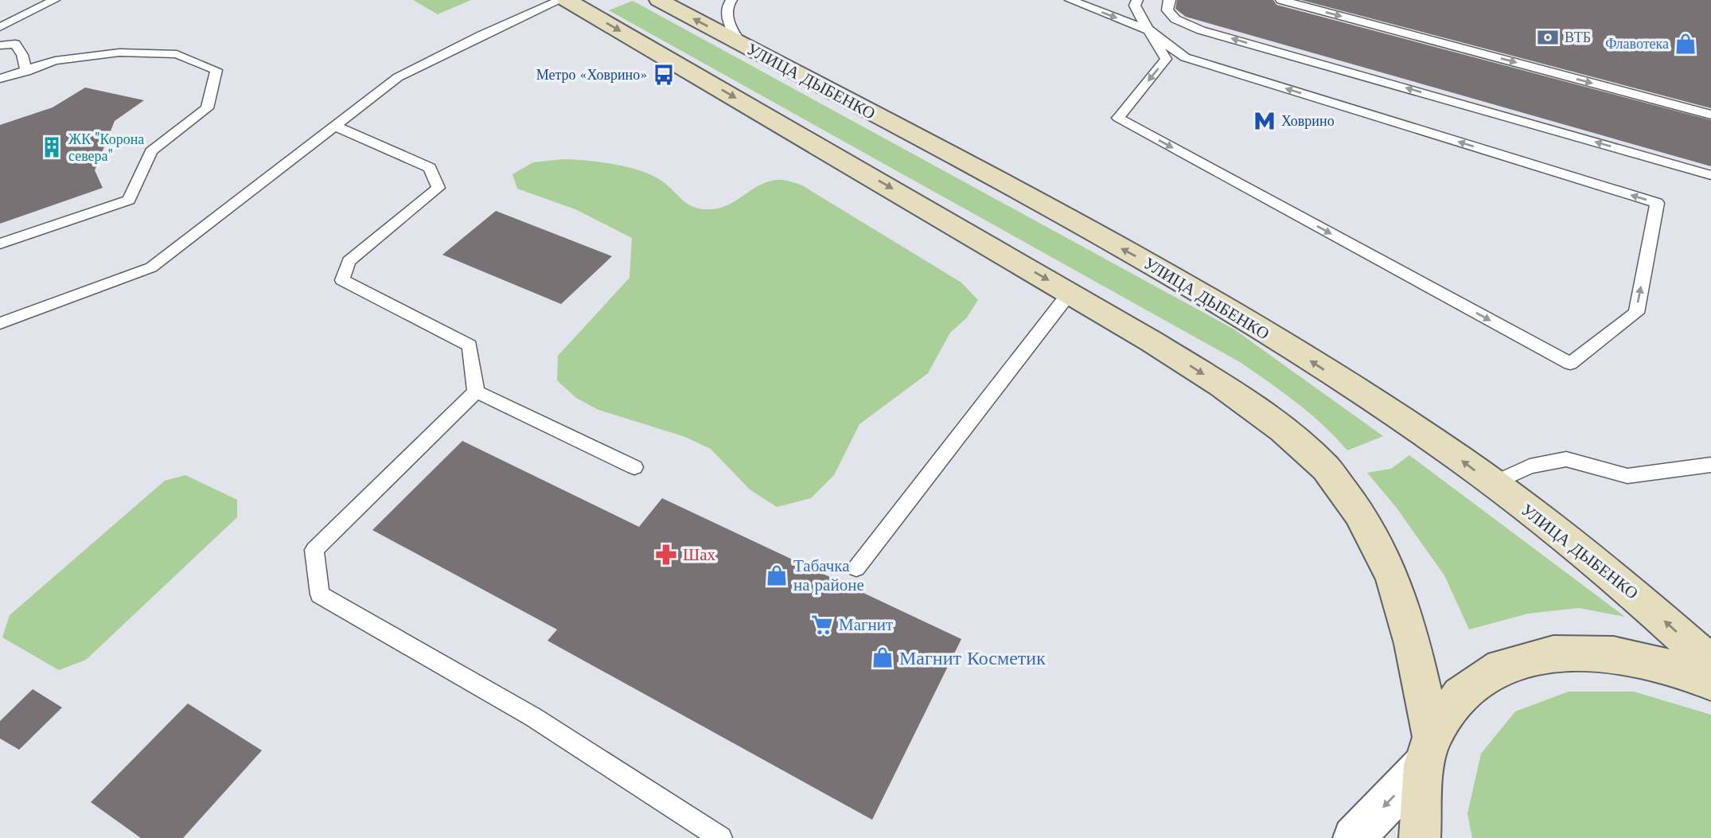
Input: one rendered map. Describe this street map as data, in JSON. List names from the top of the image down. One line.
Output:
{"streets":{"main road":["УЛИЦА ДЫБЕНКО"]},"places":{"bank":["ВТБ"],"shop":["Флавотека","Табачка на районе","Магнит Косметик"],"bus stop":["Метро «Ховрино»"],"metro station":["Ховрино"],"building":["ЖК \"Корона севера\""],"pharmacy":["Шах"],"supermarket":["Магнит"]}}
